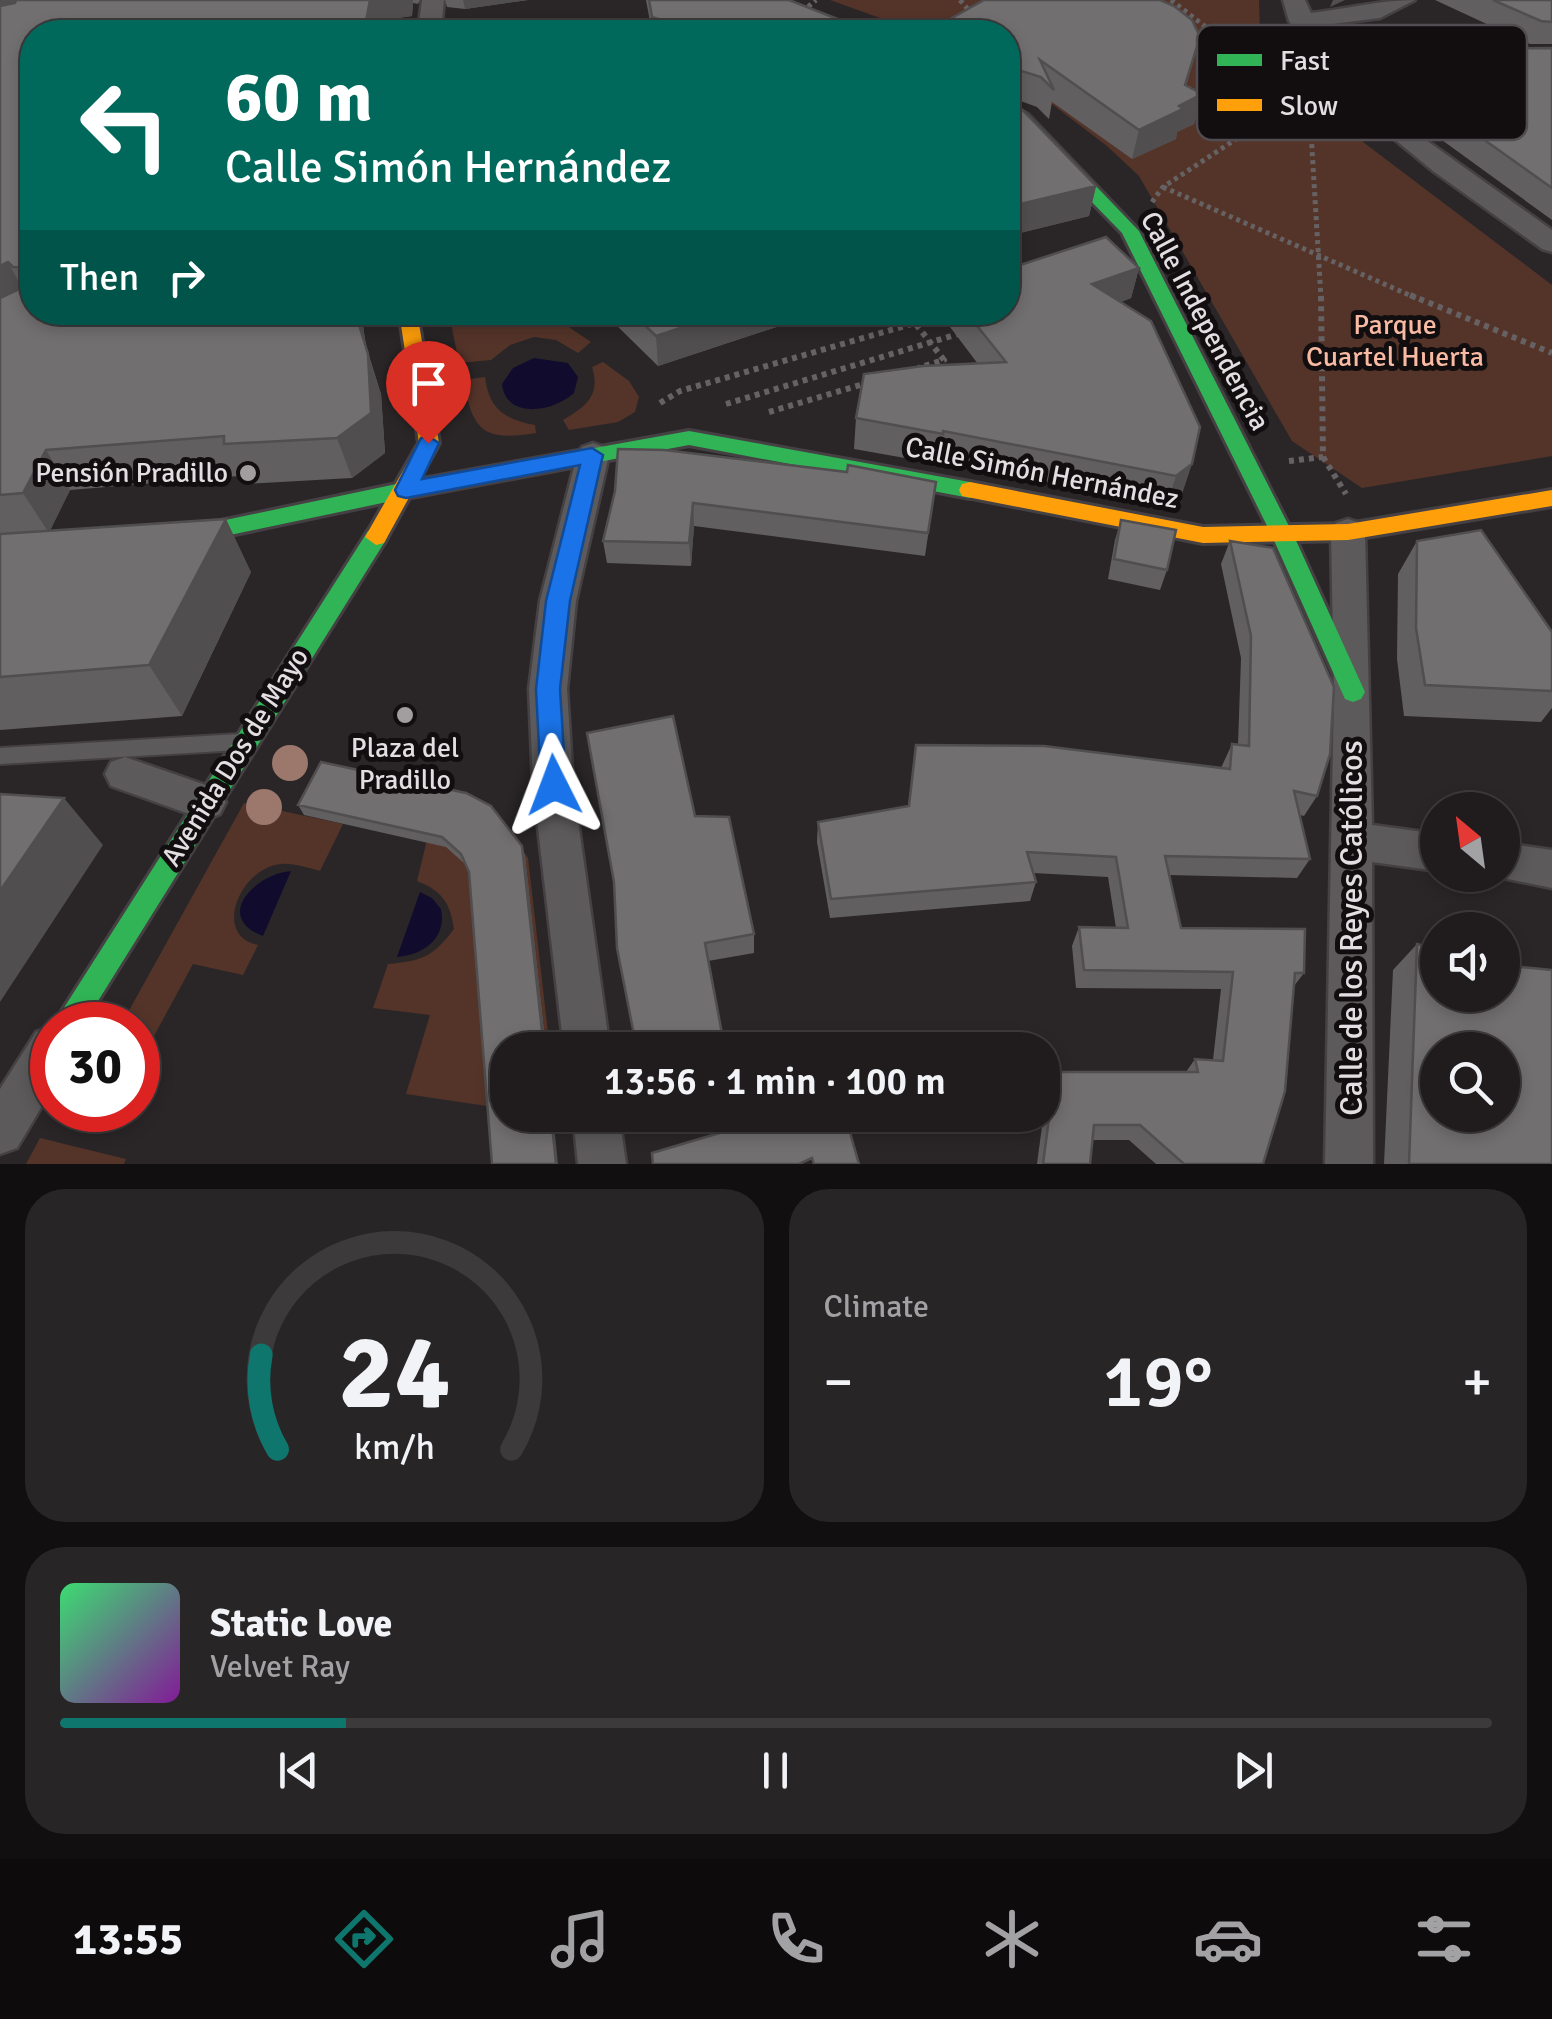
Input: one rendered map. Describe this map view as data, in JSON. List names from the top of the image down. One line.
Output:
{"streets":{"street":["Calle Independencia","Calle Simón Hernández","Avenida Dos de Mayo","Calle de los Reyes Católicos"]},"crossings":[["Calle Independencia","Calle Simón Hernández"],["Calle Independencia","Calle de los Reyes Católicos"],["Calle Simón Hernández","Avenida Dos de Mayo"],["Calle Simón Hernández","Calle de los Reyes Católicos"]],"parks":["Parque Cuartel Huerta"],"places":["Pensión Pradillo","Plaza del Pradillo"],"legend":["Fast","Slow"],"north":"top left","page":{"turn":["60 m","Calle Simón Hernández"],"then":"Then","limit":"30","trip":"13:56 · 1 min · 100 m","tile":"Climate","heat":["−","19°","+"],"song":["Static Love","Velvet Ray"],"tabs":"13:55","gauge":["24","km/h"]}}
